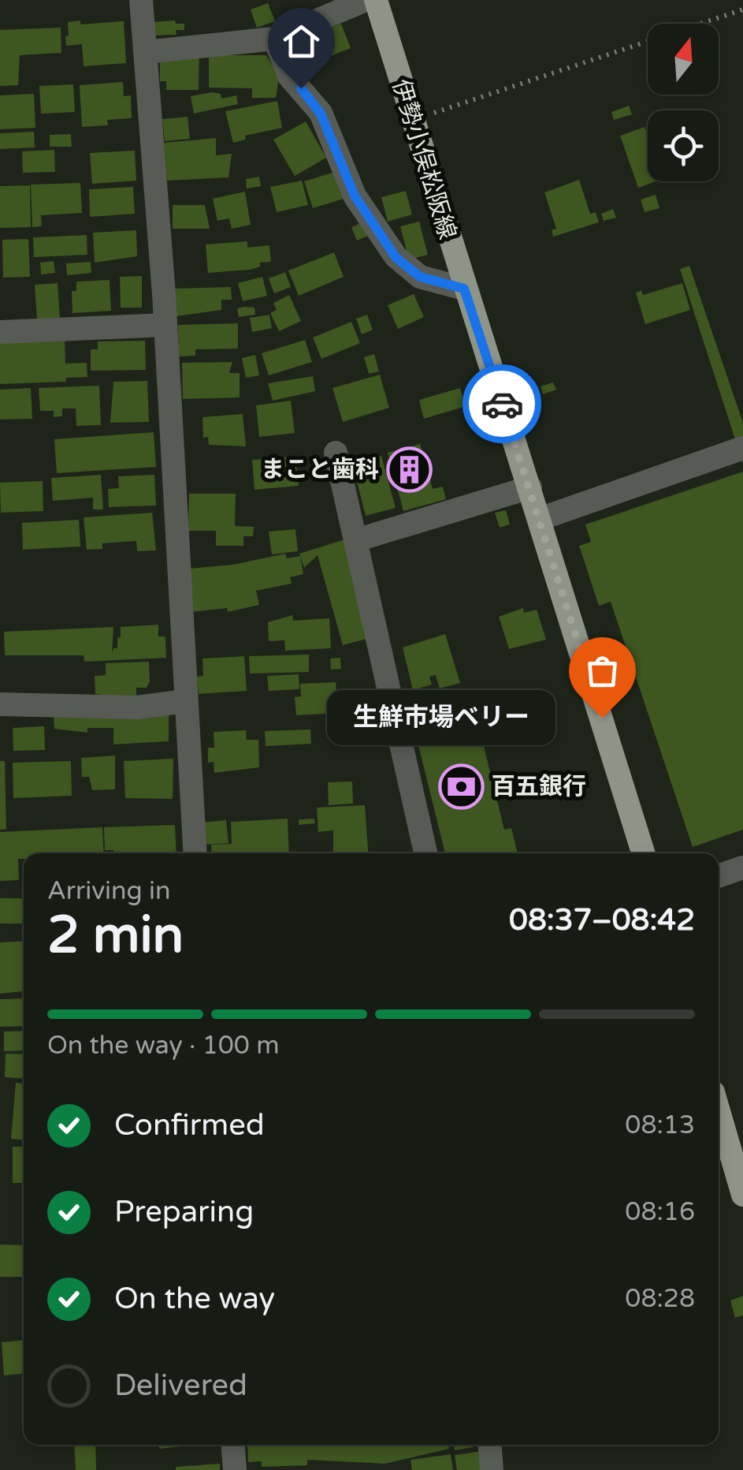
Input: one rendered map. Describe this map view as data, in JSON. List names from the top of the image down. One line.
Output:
{"streets":{"main road":["伊勢小俣松阪線"]},"places":{"building":["まこと歯科"],"other":["生鮮市場ベリー"],"bank":["百五銀行"]},"north":"top","page":{"bubble":"生鮮市場ベリー","heading":["2 min","Arriving in","08:37–08:42"],"bar":"On the way · 100 m","list":[["Confirmed","08:13"],["Preparing","08:16"],["On the way","08:28"],"Delivered"]}}
